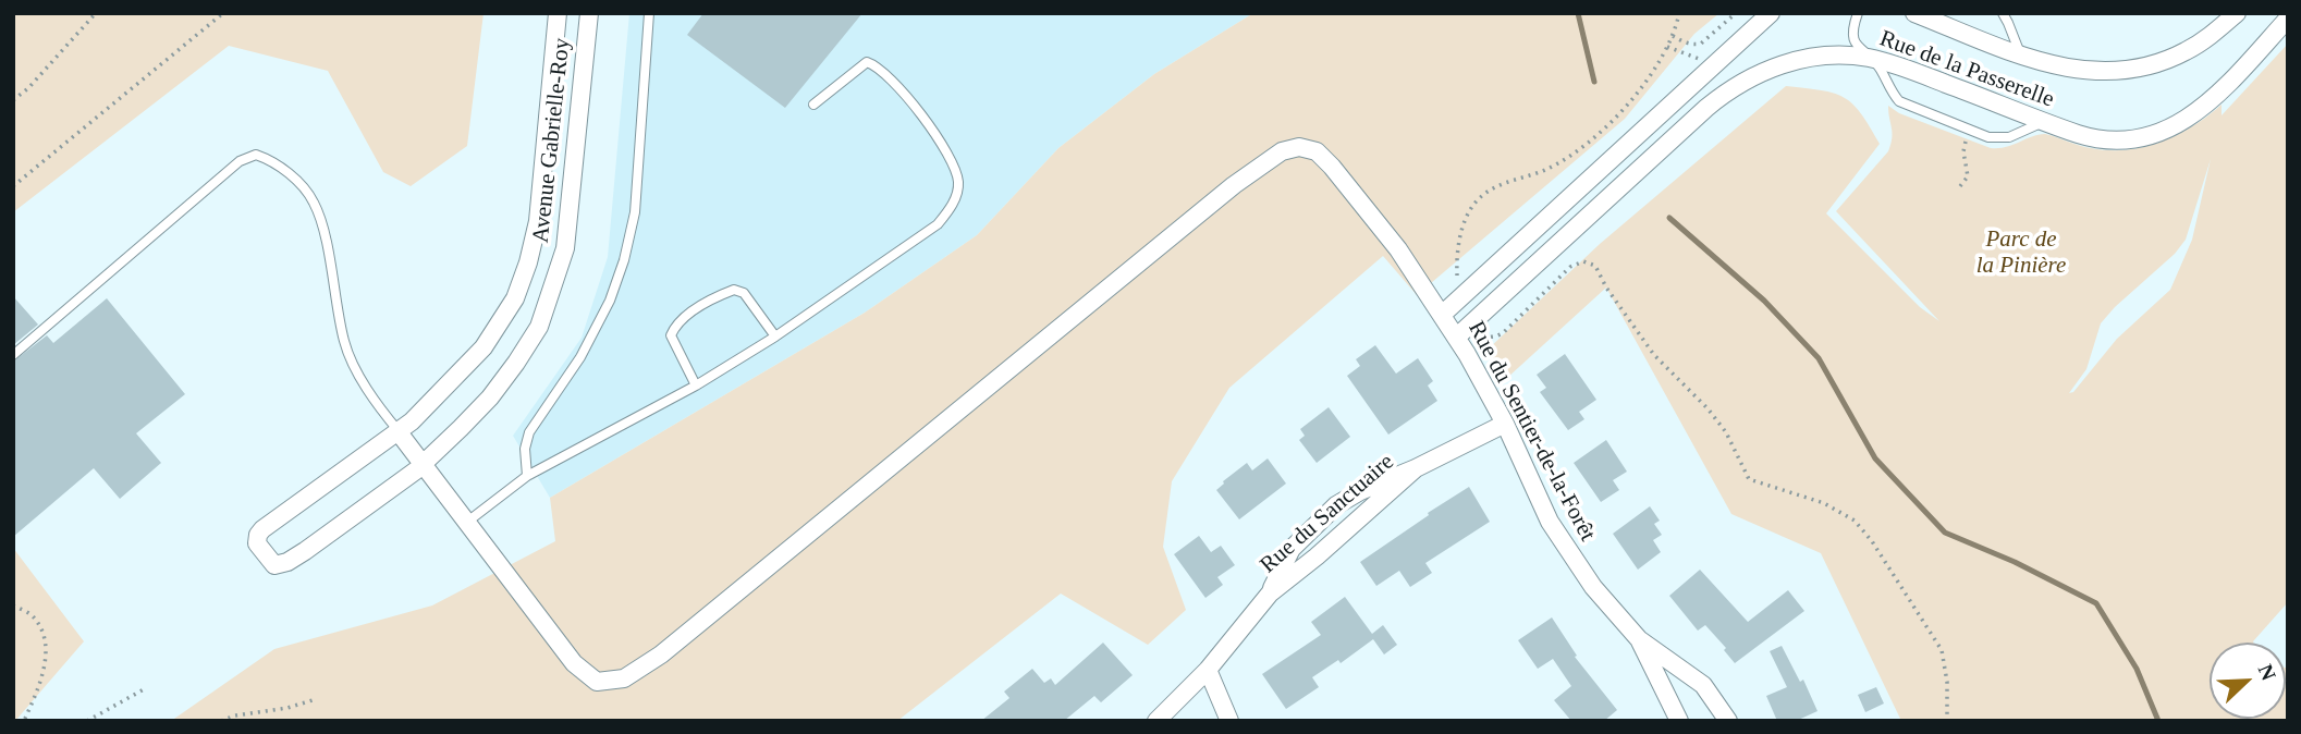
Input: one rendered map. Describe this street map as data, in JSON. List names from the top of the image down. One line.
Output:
{"streets":{"street":["Rue de la Passerelle","Avenue Gabrielle-Roy","Rue du Sentier-de-la-Forêt","Rue du Sanctuaire"]},"crossings":[["Rue de la Passerelle","Rue du Sentier-de-la-Forêt"],["Rue du Sentier-de-la-Forêt","Rue du Sanctuaire"]],"parks":["Parc de la Pinière"],"north":"top right"}
